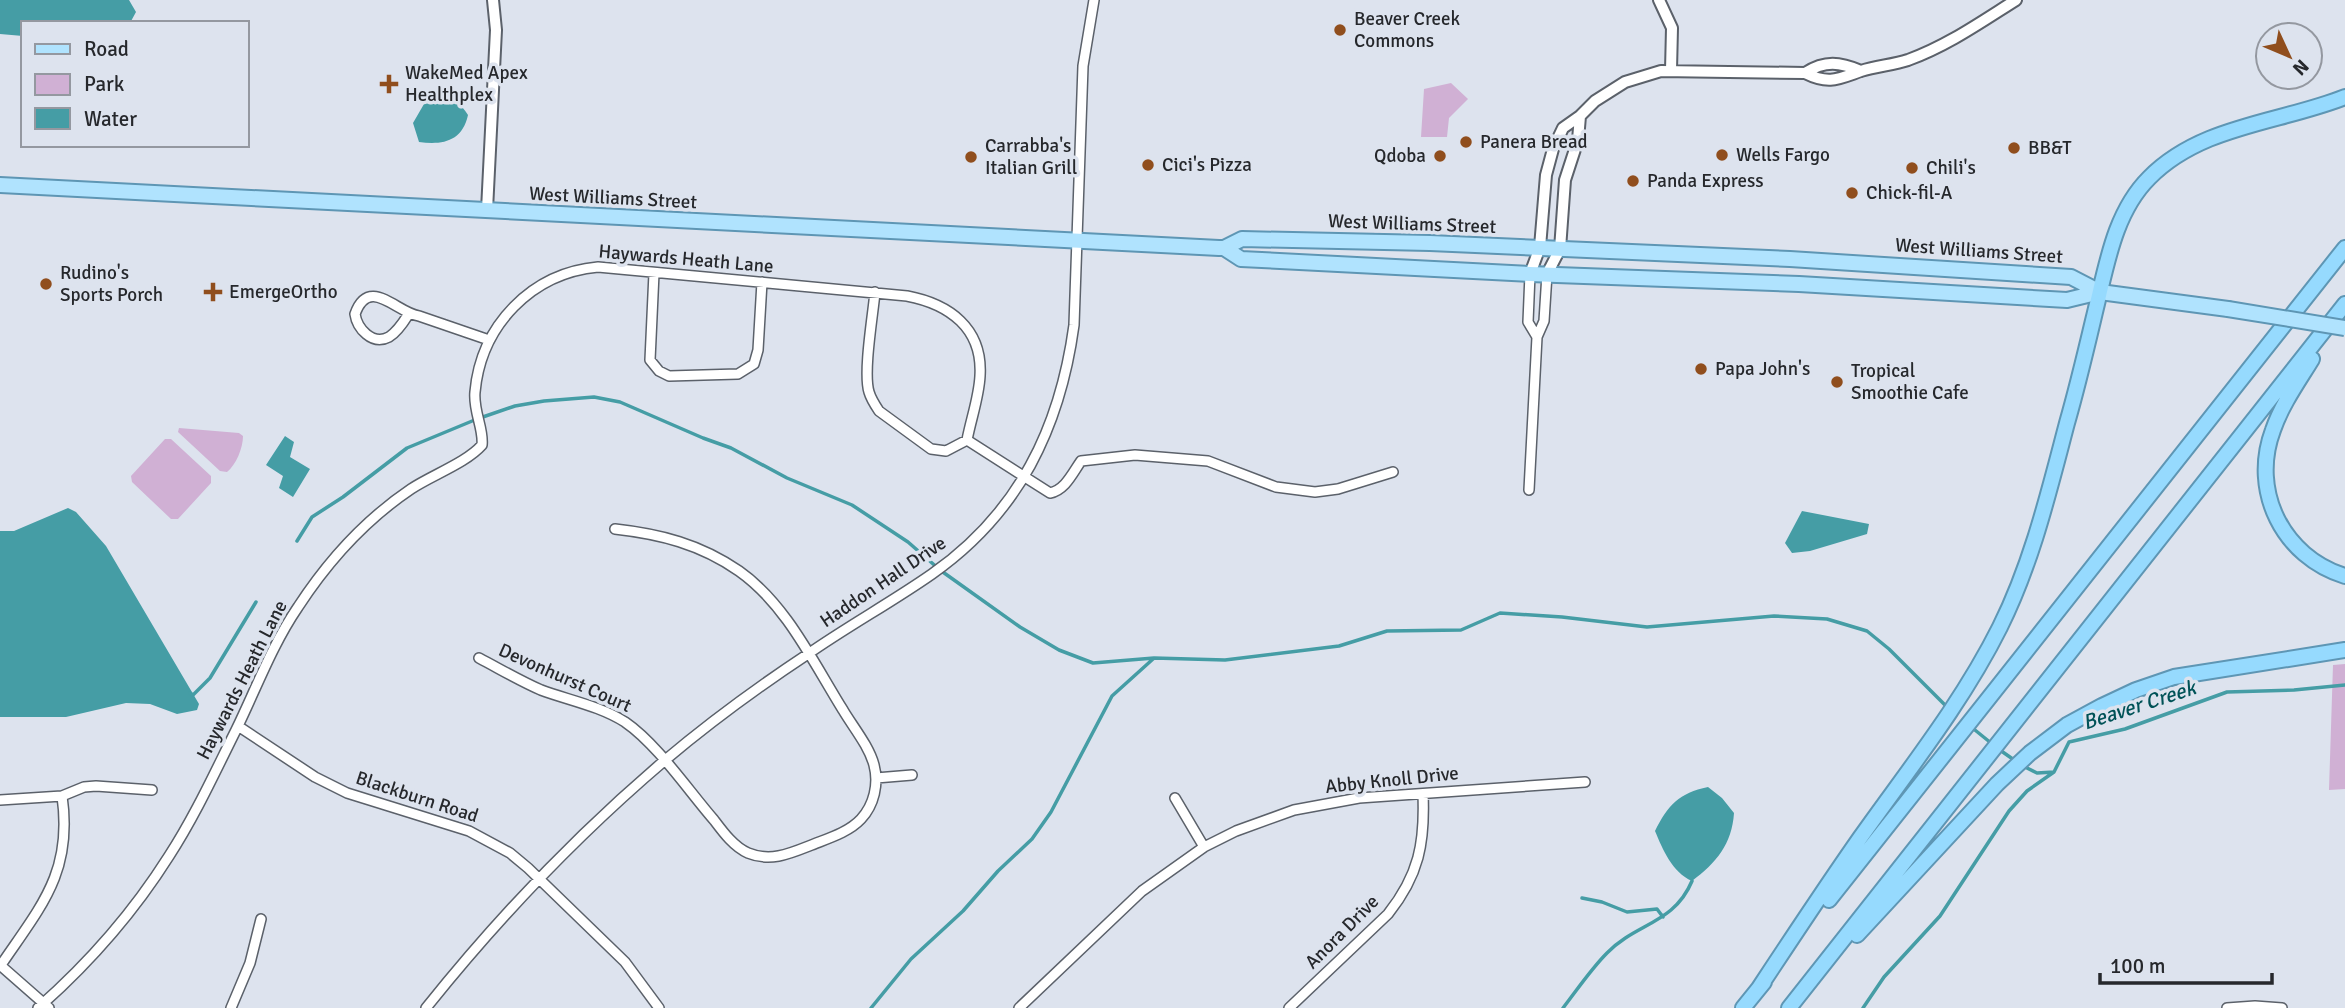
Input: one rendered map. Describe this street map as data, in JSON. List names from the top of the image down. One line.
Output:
{"streets":{"main road":["West Williams Street"],"street":["Haywards Heath Lane","Haddon Hall Drive","Devonhurst Court","Abby Knoll Drive","Blackburn Road","Anora Drive"]},"crossings":[["West Williams Street","Haddon Hall Drive"],["Haywards Heath Lane","Blackburn Road"],["Haddon Hall Drive","Devonhurst Court"],["Haddon Hall Drive","Blackburn Road"],["Abby Knoll Drive","Anora Drive"]],"water":["Beaver Creek"],"places":{"other":["Beaver Creek Commons","Panera Bread","BB&T","Wells Fargo","Qdoba","Carrabba's Italian Grill","Cici's Pizza","Chili's","Panda Express","Chick-fil-A","Rudino's Sports Porch","Papa John's","Tropical Smoothie Cafe"],"health":["WakeMed Apex Healthplex","EmergeOrtho"]},"legend":["Road","Park","Water"],"scale_bar":"100 m","north":"bottom right"}
